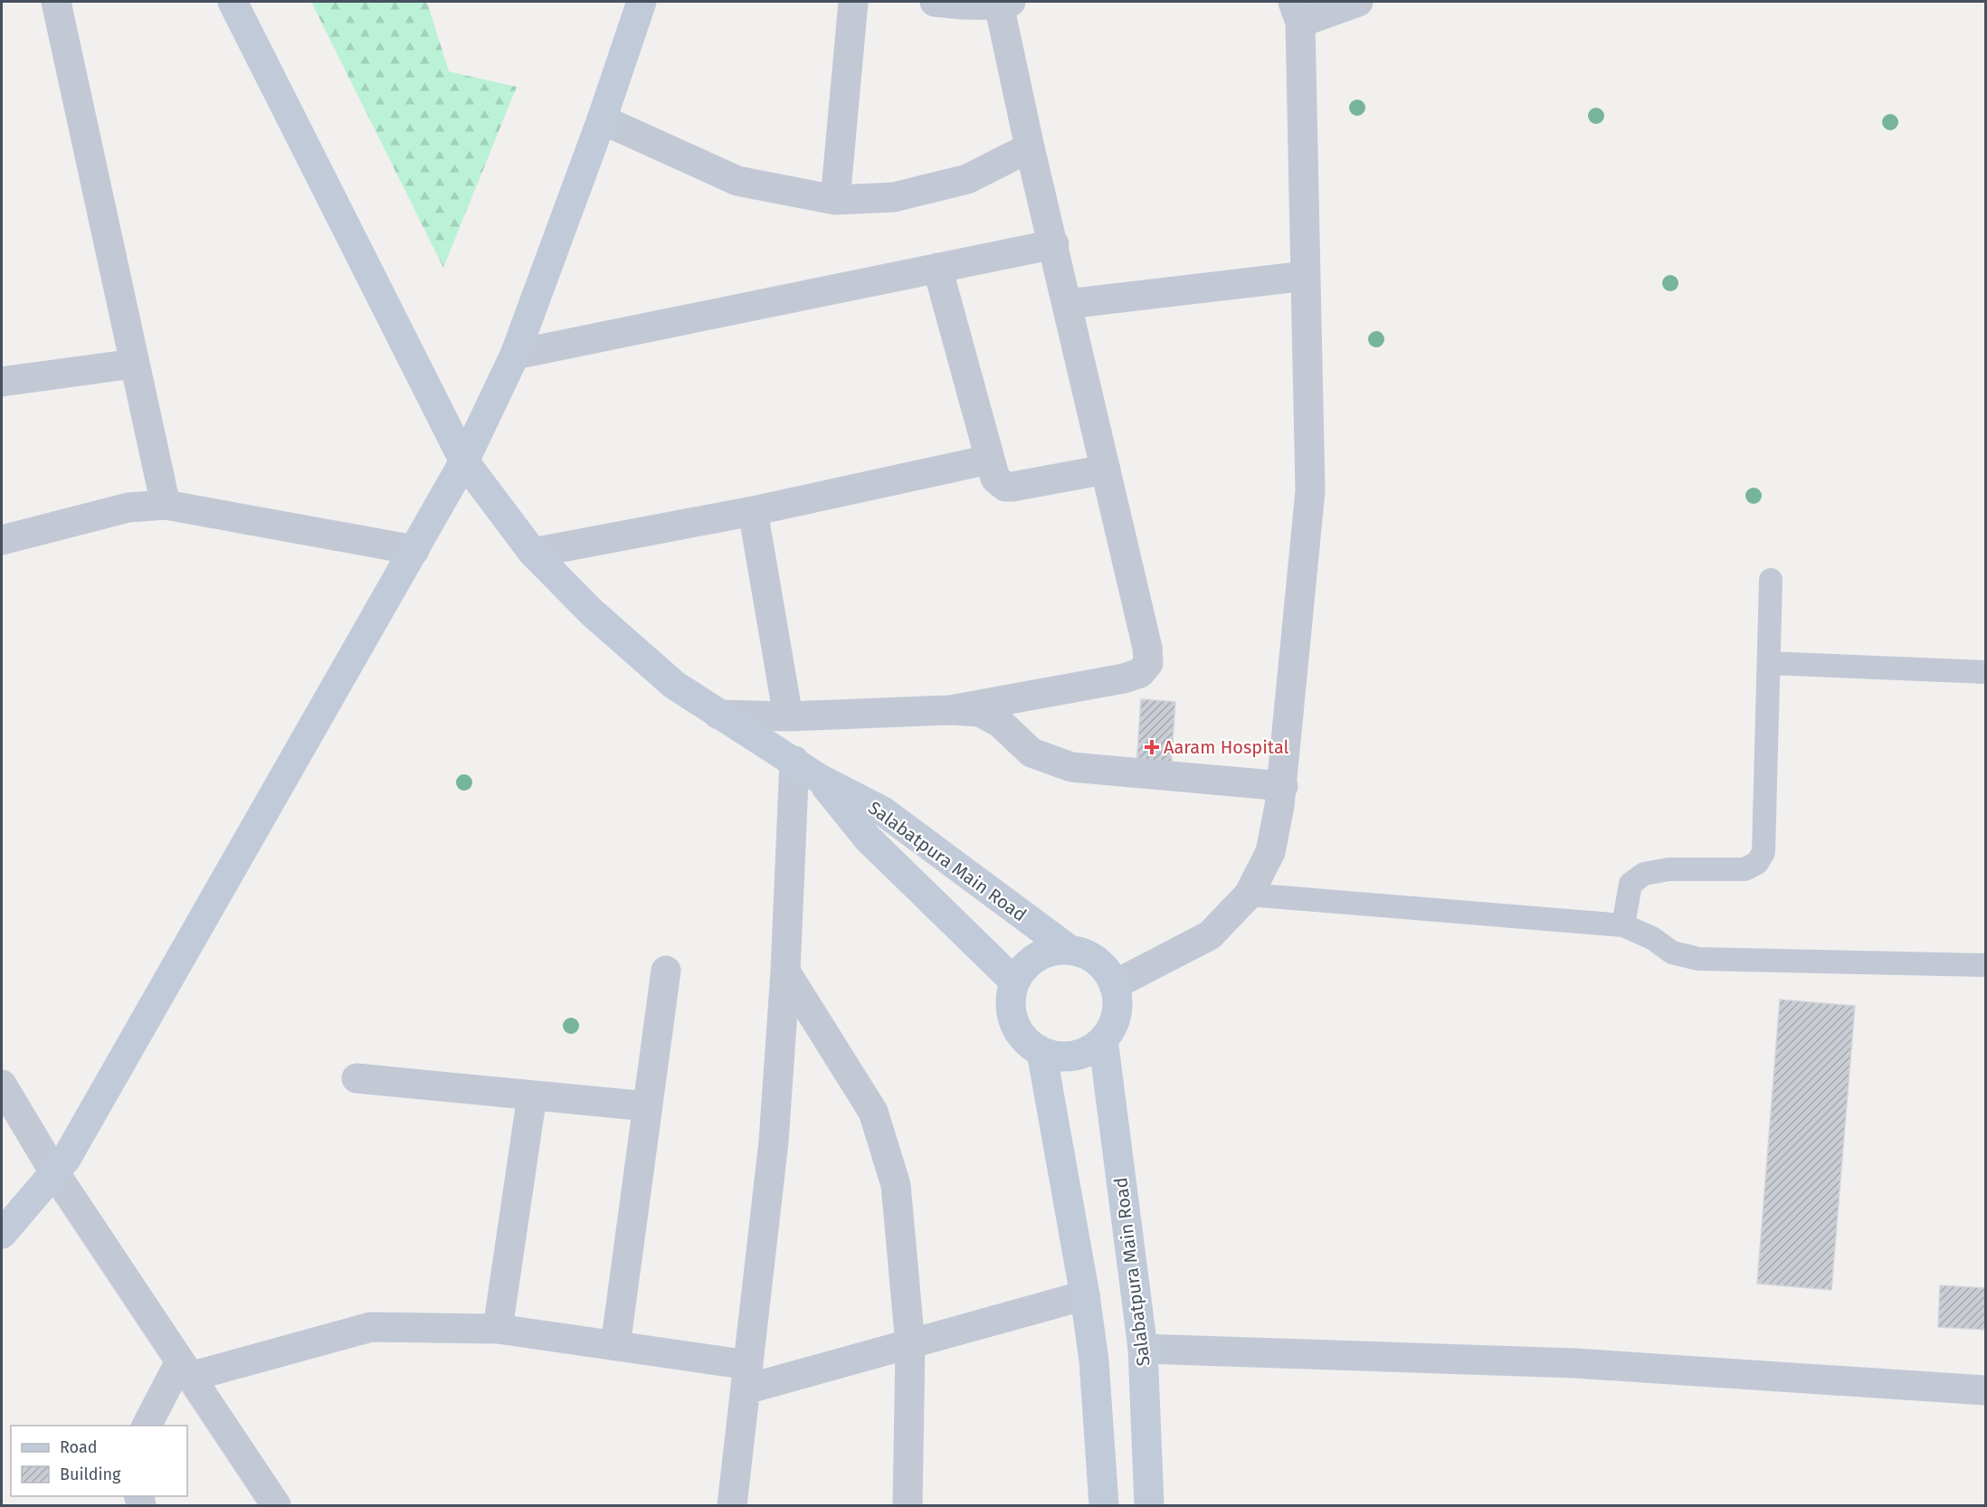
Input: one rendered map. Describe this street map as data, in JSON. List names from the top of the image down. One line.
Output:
{"streets":{"street":["Salabatpura Main Road"]},"places":{"health":["Aaram Hospital"]},"legend":["Road","Building"]}
